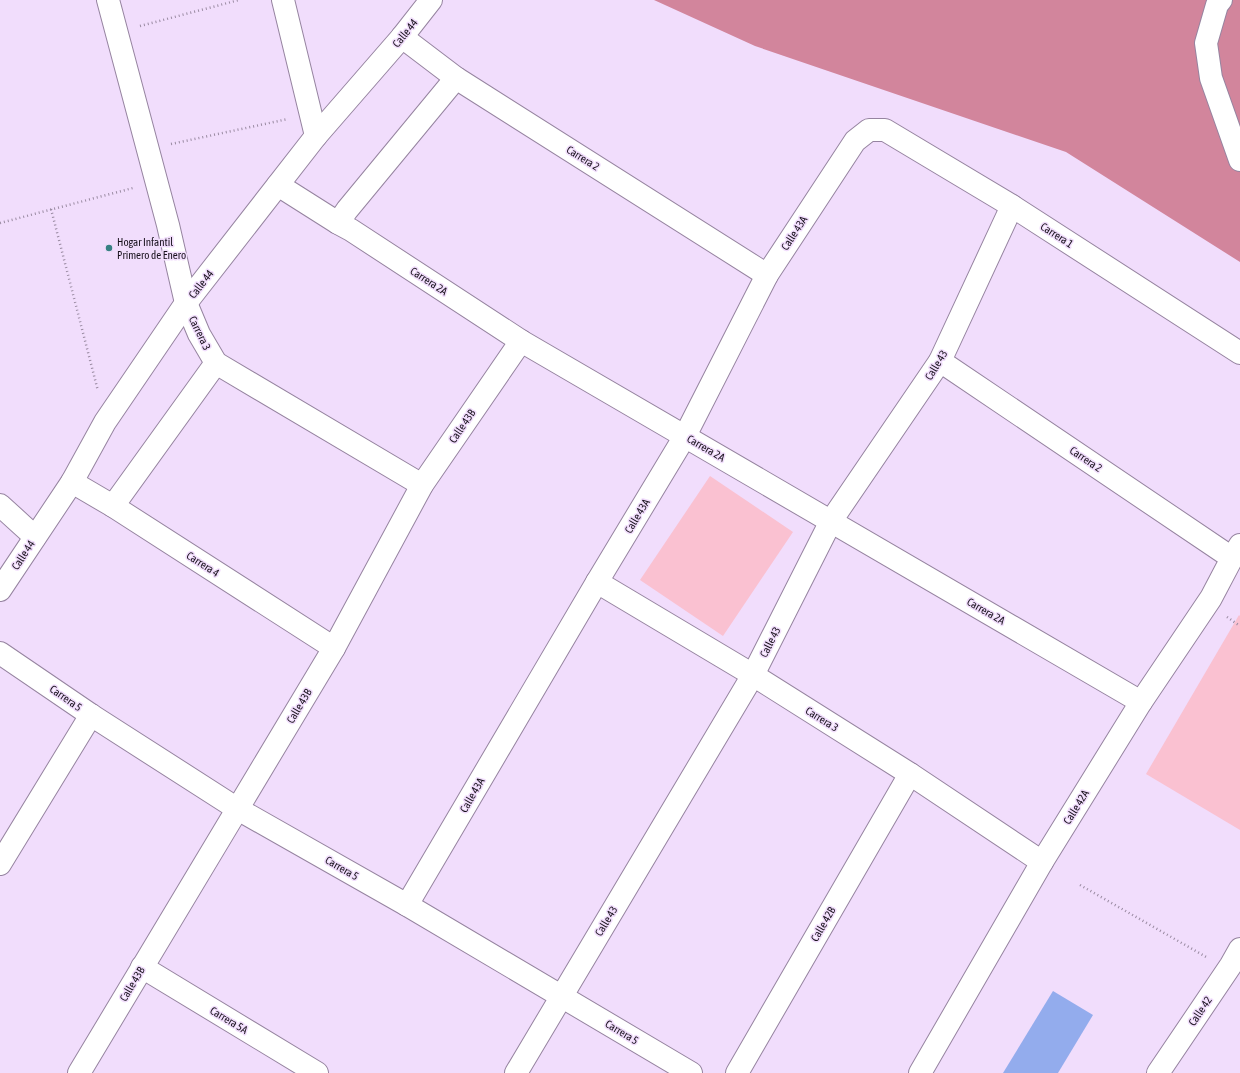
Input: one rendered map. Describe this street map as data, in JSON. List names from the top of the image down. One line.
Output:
{"streets":{"street":["Calle 44","Carrera 2","Calle 43A","Carrera 1","Carrera 2A","Carrera 3","Calle 43","Calle 43B","Carrera 4","Carrera 5","Calle 42A","Calle 42B","Calle 42","Carrera 5A"]},"crossings":[["Calle 44","Carrera 2"],["Calle 44","Carrera 2A"],["Calle 44","Carrera 3"],["Calle 44","Carrera 4"],["Carrera 2","Calle 43A"],["Carrera 2","Calle 43"],["Carrera 2","Calle 42A"],["Calle 43A","Carrera 1"],["Calle 43A","Carrera 2A"],["Calle 43A","Carrera 3"],["Calle 43A","Carrera 5"],["Carrera 1","Calle 43"],["Carrera 2A","Calle 43"],["Carrera 2A","Calle 43B"],["Carrera 2A","Calle 42A"],["Carrera 3","Calle 43"],["Carrera 3","Calle 43B"],["Carrera 3","Calle 42A"],["Carrera 3","Calle 42B"],["Calle 43","Carrera 5"],["Calle 43B","Carrera 4"],["Calle 43B","Carrera 5"],["Calle 43B","Carrera 5A"]],"places":["Hogar Infantil Primero de Enero"]}
